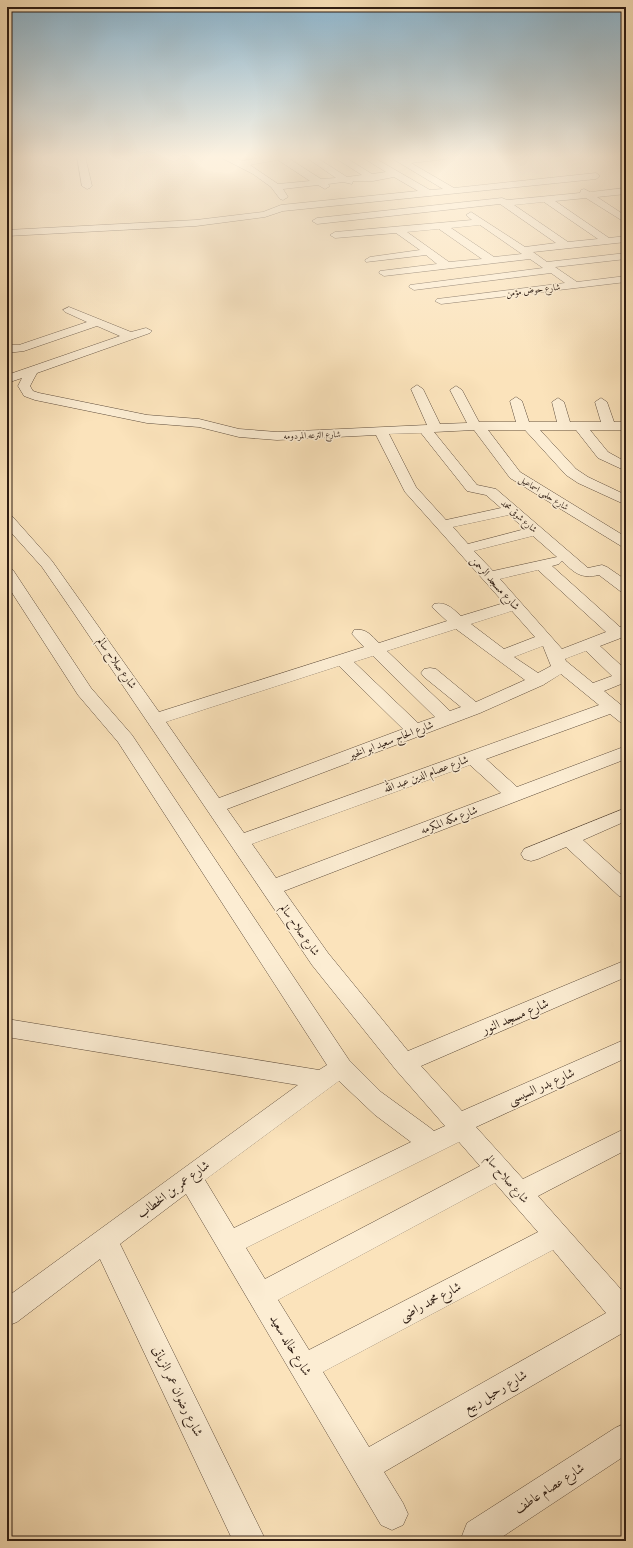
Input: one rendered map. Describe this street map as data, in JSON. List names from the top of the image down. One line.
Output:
{"streets":{"street":["شارع حوض مؤمن","شارع الترعه المردومه","شارع حلمى اسماعيل","شارع شوقى محمد","شارع مسجد الرحمن","شارع صلاح سالم","شارع الحاج سعيد ابو الخير","شارع عصام الدين عبد الله","شارع مكه المكرمه","شارع مسجد النور","شارع بدر السيسى","شارع عمر بن الخطاب","شارع محمد راضى","شارع خالد سعيد","شارع رضوان عمر الزياتى","شارع رحيل ربيع","شارع عصام عاطف"]},"crossings":[["شارع الترعه المردومه","شارع حلمى اسماعيل"],["شارع الترعه المردومه","شارع شوقى محمد"],["شارع الترعه المردومه","شارع مسجد الرحمن"],["شارع مسجد الرحمن","شارع الحاج سعيد ابو الخير"],["شارع مسجد الرحمن","شارع عصام الدين عبد الله"],["شارع صلاح سالم","شارع الحاج سعيد ابو الخير"],["شارع صلاح سالم","شارع عصام الدين عبد الله"],["شارع صلاح سالم","شارع مكه المكرمه"],["شارع صلاح سالم","شارع مسجد النور"],["شارع صلاح سالم","شارع بدر السيسى"],["شارع صلاح سالم","شارع محمد راضى"],["شارع صلاح سالم","شارع رحيل ربيع"],["شارع بدر السيسى","شارع خالد سعيد"],["شارع عمر بن الخطاب","شارع خالد سعيد"],["شارع عمر بن الخطاب","شارع رضوان عمر الزياتى"],["شارع محمد راضى","شارع خالد سعيد"],["شارع خالد سعيد","شارع رحيل ربيع"]]}
